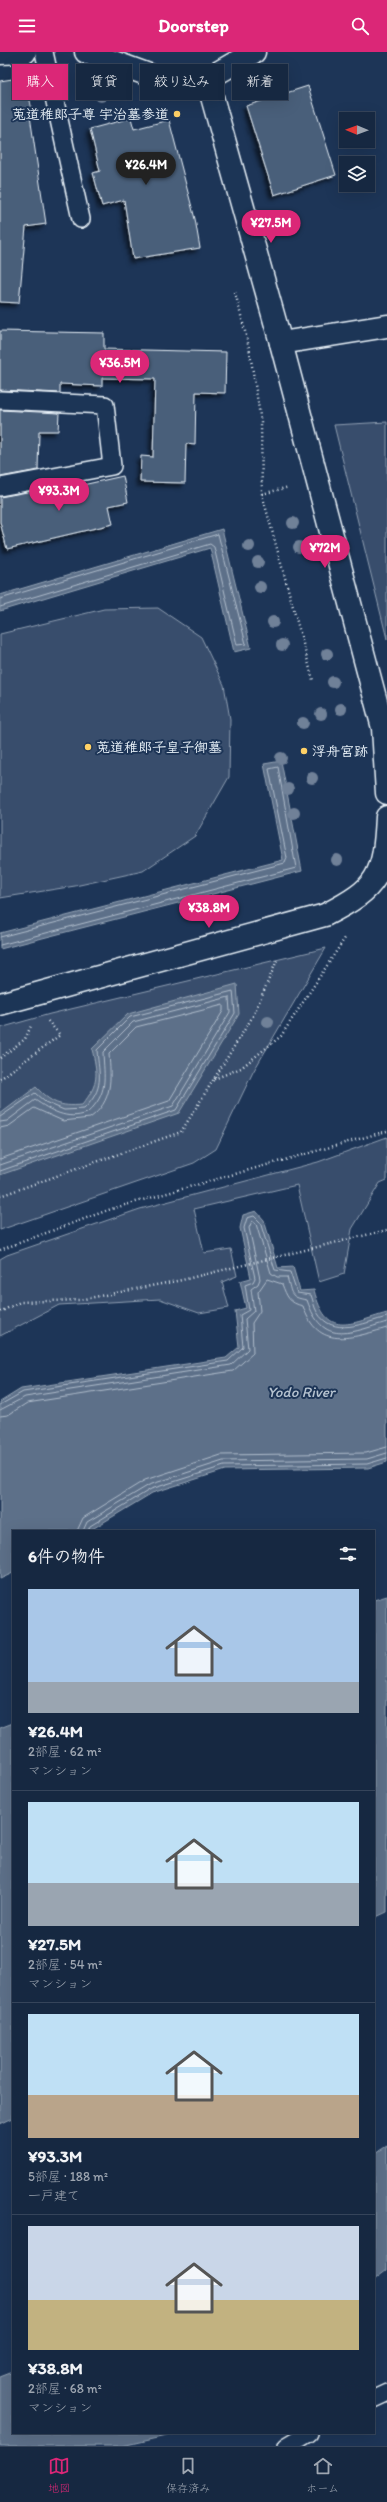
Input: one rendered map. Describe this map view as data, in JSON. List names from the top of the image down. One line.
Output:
{"water":["Yodo River"],"places":["莵道稚郎子尊 宇治墓参道","莵道稚郎子皇子御墓","浮舟宮跡"],"north":"left","page":{"header":"Doorstep","chip":["購入","賃貸","絞り込み","新着"],"price":["¥26.4M","¥27.5M","¥36.5M","¥93.3M","¥72M","¥38.8M"],"heading":"6件の物件","list":[{"name":"¥26.4M","note":"2部屋 · 62 m² · マンション"},{"name":"¥27.5M","note":"2部屋 · 54 m² · マンション"},{"name":"¥93.3M","note":"5部屋 · 188 m² · 一戸建て"},{"name":"¥38.8M","note":"2部屋 · 68 m² · マンション"}],"tabs":["地図","保存済み","ホーム"]}}
